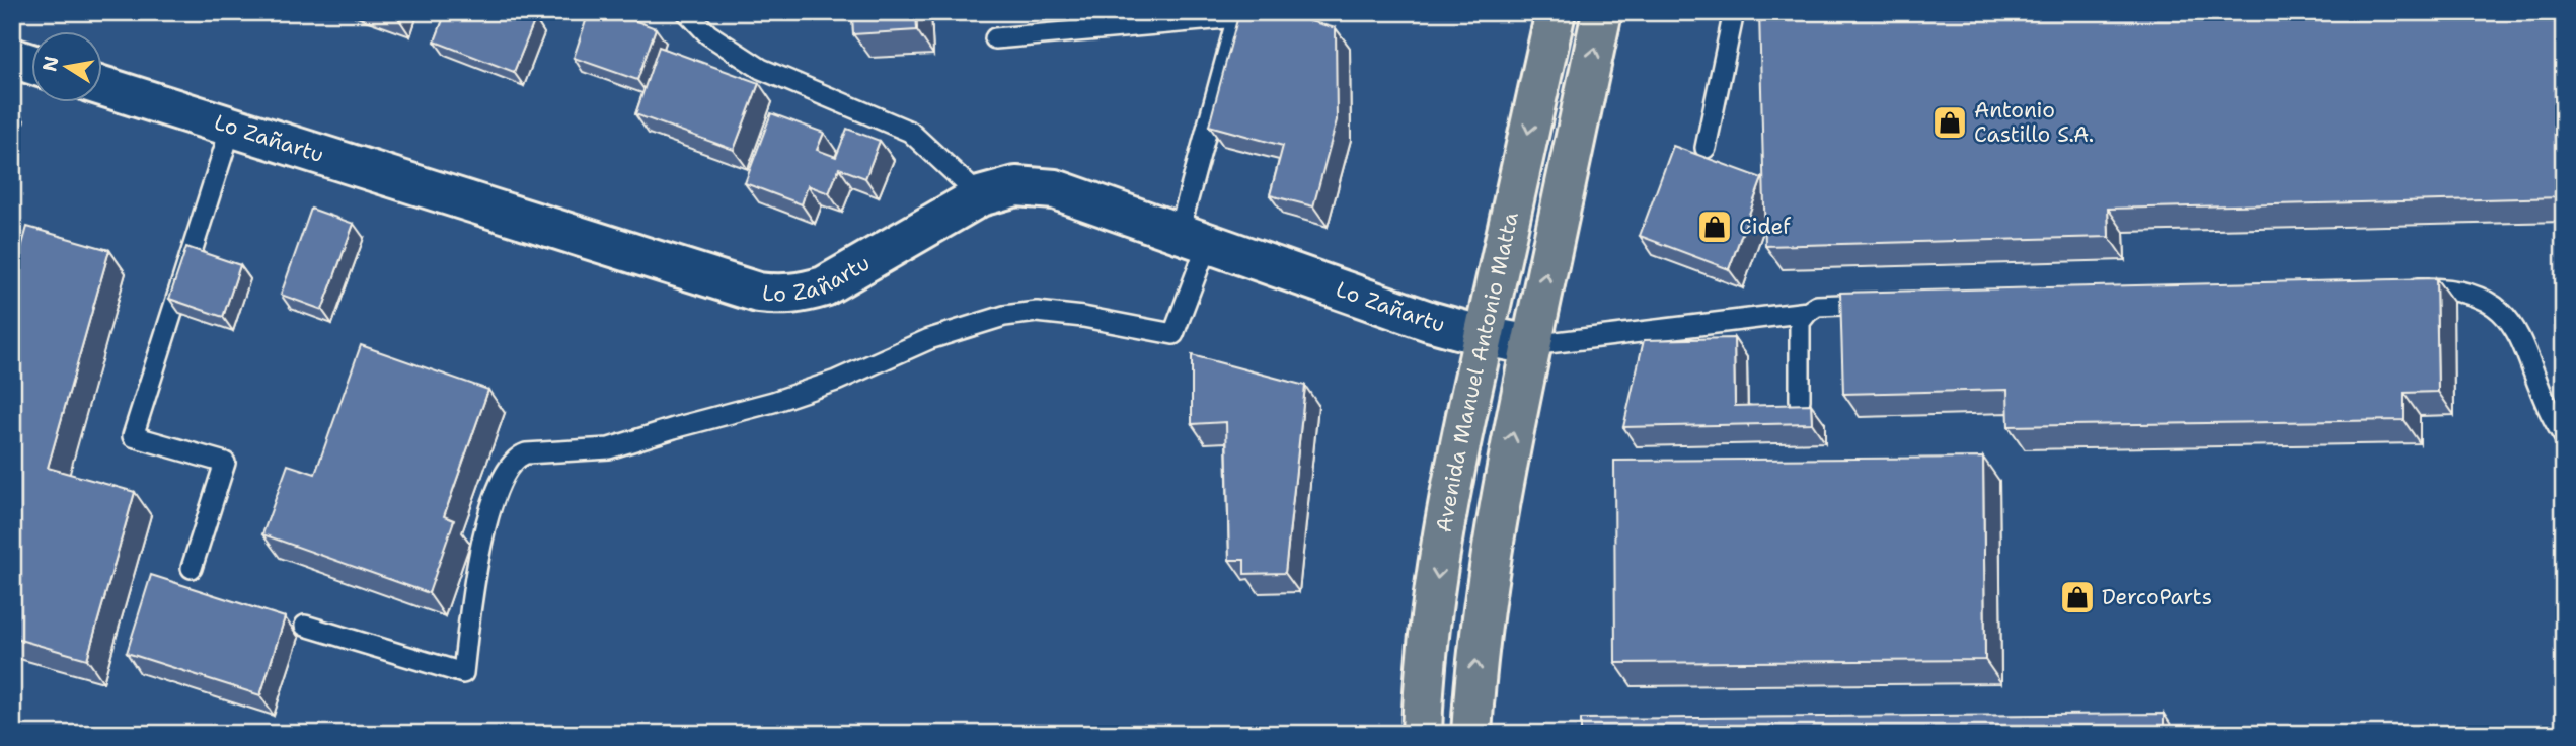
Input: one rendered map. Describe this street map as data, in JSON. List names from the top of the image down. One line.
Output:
{"streets":{"main road":["Avenida Manuel Antonio Matta"],"street":["Lo Zañartu"]},"crossings":[["Lo Zañartu","Avenida Manuel Antonio Matta"]],"places":{"shop":["Antonio Castillo S.A.","Cidef","DercoParts"]},"north":"left"}
